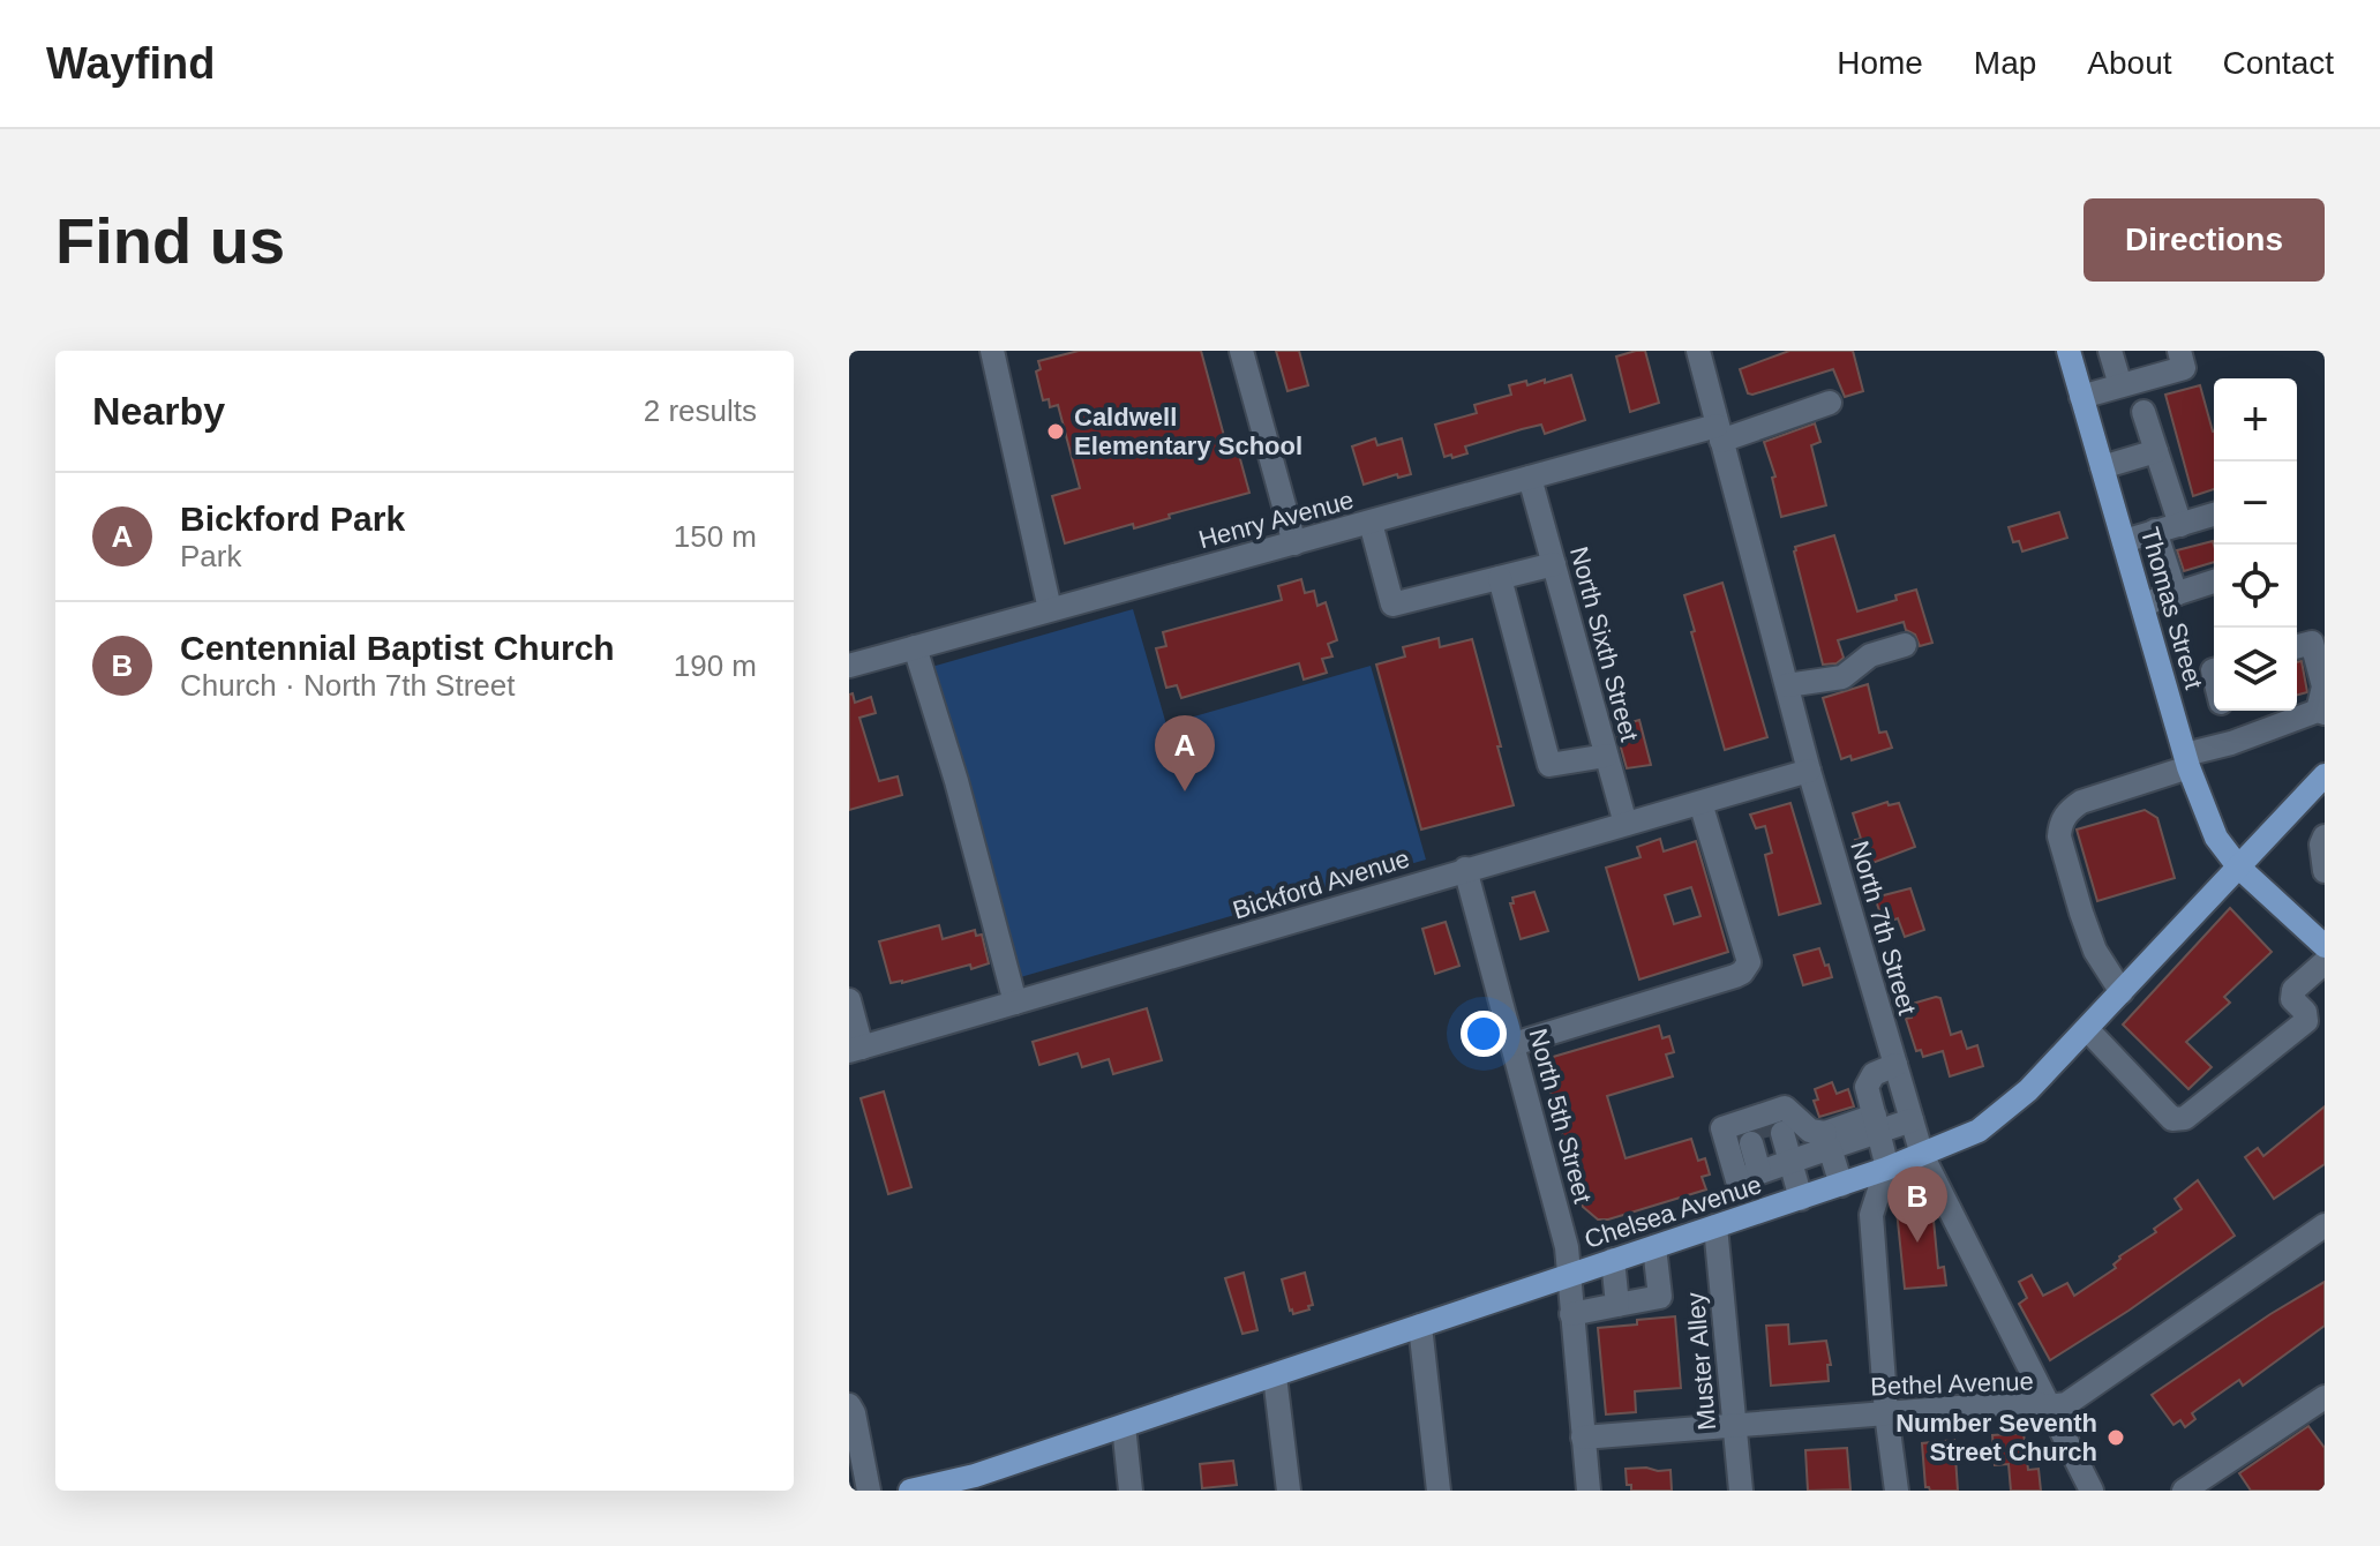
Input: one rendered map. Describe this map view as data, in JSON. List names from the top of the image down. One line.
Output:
{"streets":{"main road":["Thomas Street","Chelsea Avenue"],"street":["Henry Avenue","North Sixth Street","Bickford Avenue","North 7th Street","North 5th Street","Muster Alley","Bethel Avenue"]},"crossings":[["Henry Avenue","North Sixth Street"],["Henry Avenue","North 7th Street"],["Thomas Street","Chelsea Avenue"],["North Sixth Street","Bickford Avenue"],["Bickford Avenue","North 7th Street"],["Bickford Avenue","North 5th Street"],["North 7th Street","Chelsea Avenue"],["North 7th Street","Bethel Avenue"],["North 5th Street","Chelsea Avenue"],["North 5th Street","Bethel Avenue"],["Chelsea Avenue","Muster Alley"],["Muster Alley","Bethel Avenue"]],"places":["Caldwell Elementary School","Number Seventh Street Church"],"page":{"header":"Wayfind","nav":["Home","Map","About","Contact"],"buttons":"Directions","title":"Find us","heading":["Nearby","2 results"],"map_buttons":["+","−"],"list":[{"mark":"A","name":"Bickford Park","note":"Park","value":"150 m"},{"mark":"B","name":"Centennial Baptist Church","note":"Church · North 7th Street","value":"190 m"}],"pins":["A","B"]}}
